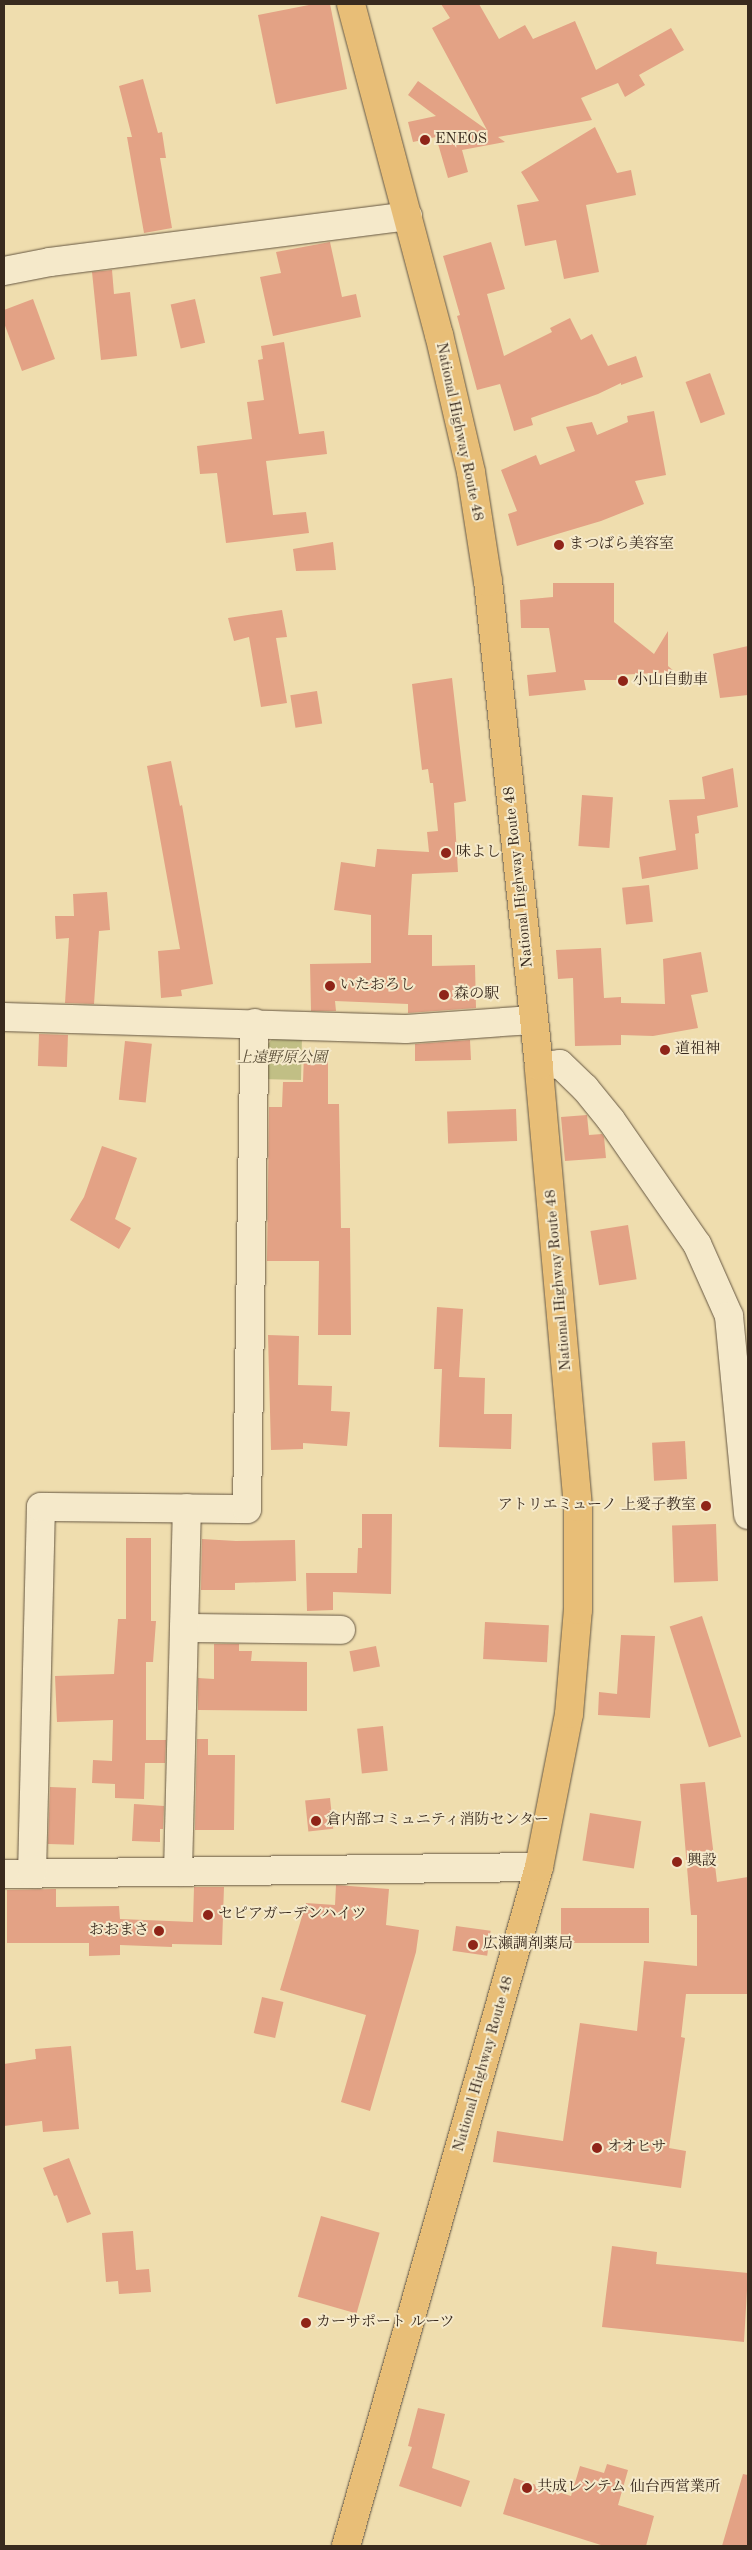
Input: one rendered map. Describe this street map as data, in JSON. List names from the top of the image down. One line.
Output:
{"streets":{"highway":["National Highway Route 48"]},"parks":["上遠野原公園"],"places":["ENEOS","まつばら美容室","小山自動車","味よし","いたおろし","森の駅","道祖神","アトリエミューノ 上愛子教室","倉内部コミュニティ消防センター","興設","セピアガーデンハイツ","おおまさ","広瀬調剤薬局","オオヒサ","カーサポート ルーツ","共成レンテム 仙台西営業所"]}
